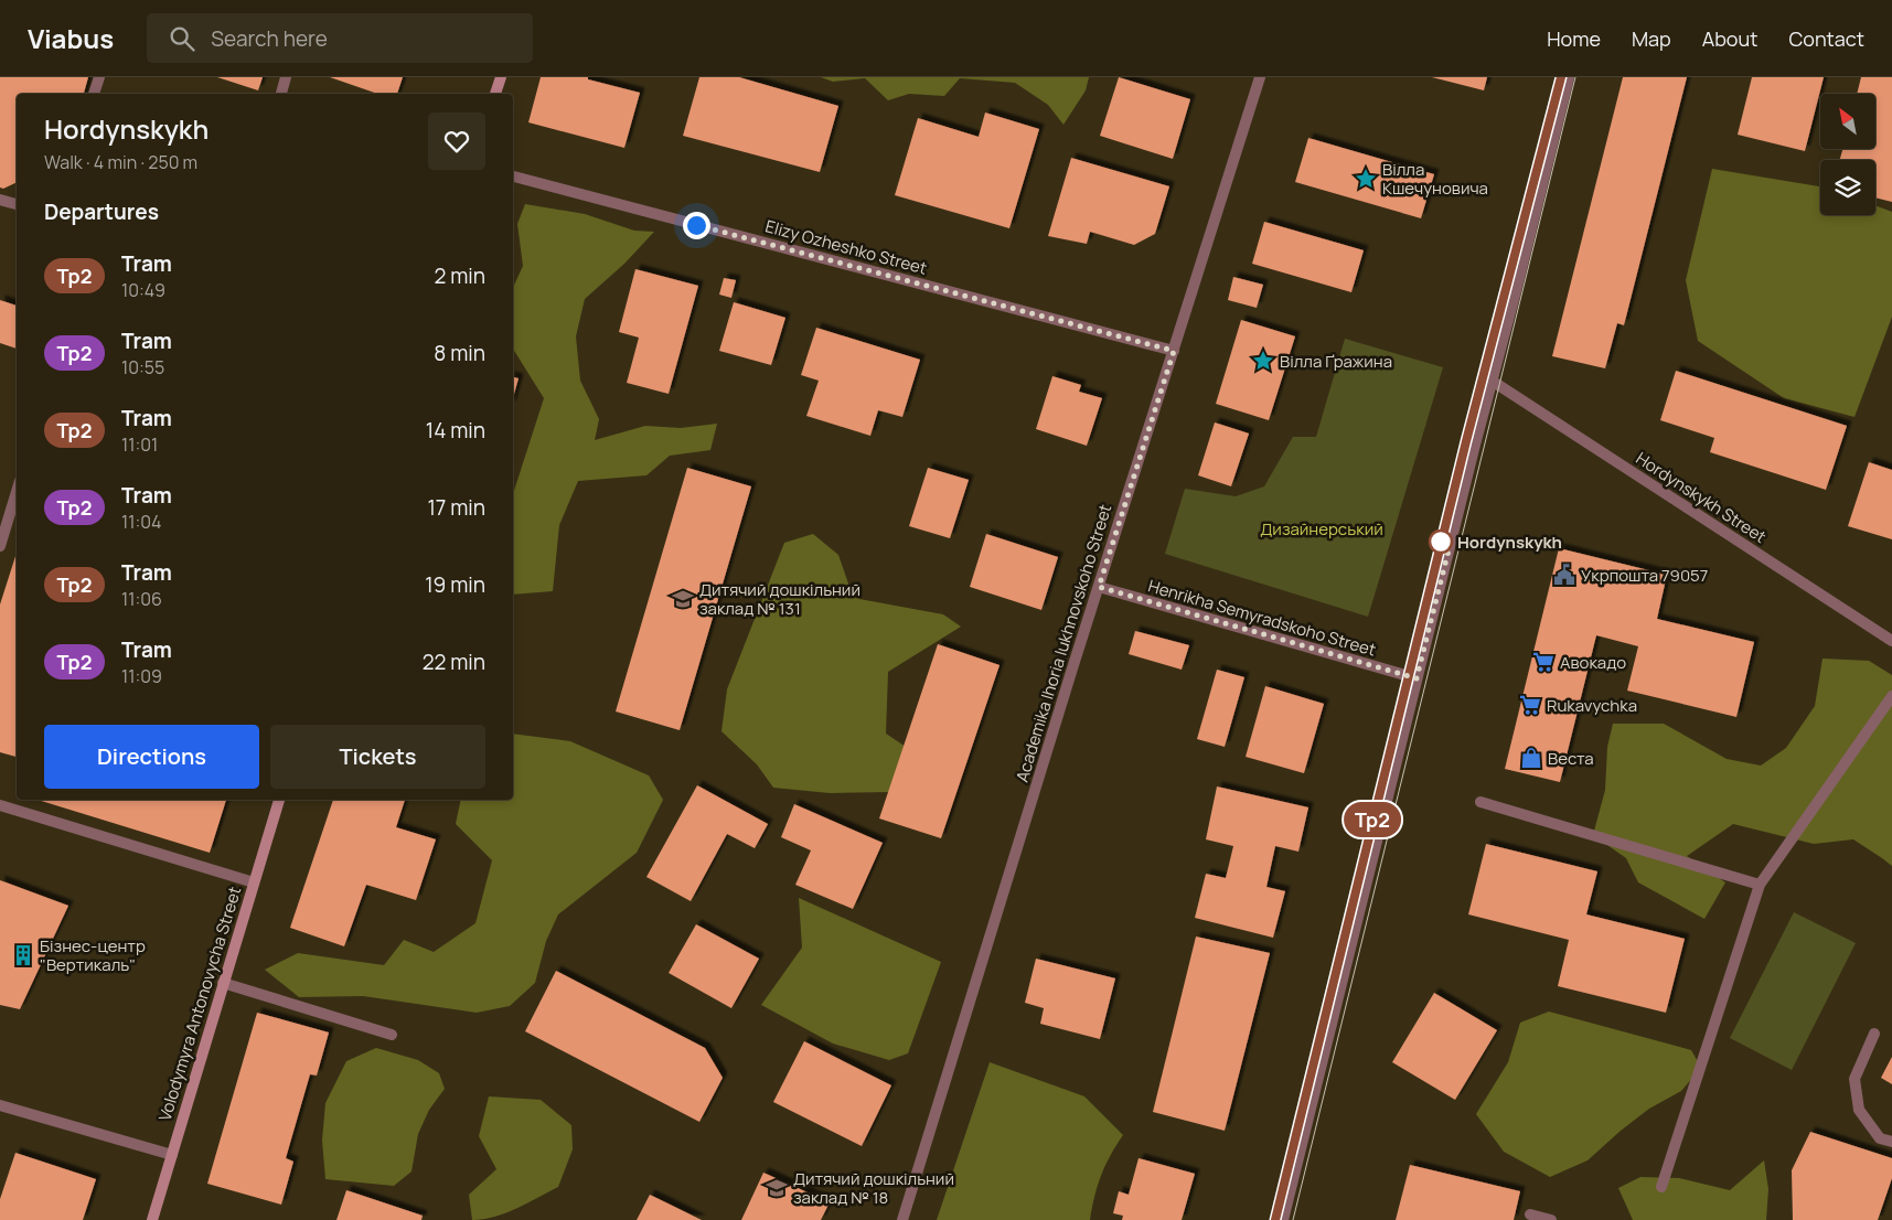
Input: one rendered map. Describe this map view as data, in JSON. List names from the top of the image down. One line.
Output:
{"streets":{"main road":["Volodymyra Antonovycha Street"],"street":["Elizy Ozheshko Street","Hordynskykh Street","Henrikha Semyradskoho Street","Academika Ihoria Iukhnovskoho Street"]},"crossings":[["Elizy Ozheshko Street","Academika Ihoria Iukhnovskoho Street"],["Henrikha Semyradskoho Street","Academika Ihoria Iukhnovskoho Street"]],"parks":["Дизайнерський"],"places":{"place":["Вілла Кшечуновича","Вілла Ґражина"],"other":["Hordynskykh"],"public building":["Укрпошта 79057"],"school or university":["Дитячий дошкільний заклад № 131","Дитячий дошкільний заклад № 18"],"supermarket":["Авокадо","Rukavychka"],"shop":["Веста"],"building":["Бізнес-центр \"Вертикаль\""]},"lines":["tram line Тр2"],"north":"top left","page":{"header":"Viabus","search":"Search here","nav":["Home","Map","About","Contact"],"on_map":"Тр2","heading":[["Hordynskykh","Walk · 4 min · 250 m"],"Departures"],"list":[{"mark":"Тр2","name":"Tram","note":"10:49","value":"2 min"},{"mark":"Тр2","name":"Tram","note":"10:55","value":"8 min"},{"mark":"Тр2","name":"Tram","note":"11:01","value":"14 min"},{"mark":"Тр2","name":"Tram","note":"11:04","value":"17 min"},{"mark":"Тр2","name":"Tram","note":"11:06","value":"19 min"},{"mark":"Тр2","name":"Tram","note":"11:09","value":"22 min"}],"buttons":["Directions","Tickets"]}}
